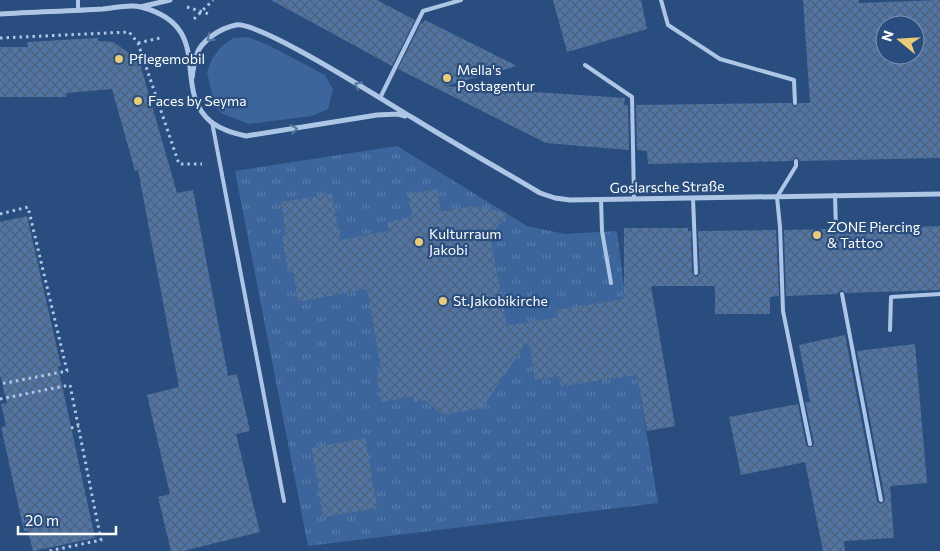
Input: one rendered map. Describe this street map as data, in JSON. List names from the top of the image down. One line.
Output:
{"streets":{"street":["Goslarsche Straße"]},"places":["Pflegemobil","Mella's Postagentur","Faces by Seyma","ZONE Piercing & Tattoo","Kulturraum Jakobi","St.Jakobikirche"],"scale_bar":"20 m","north":"left"}
